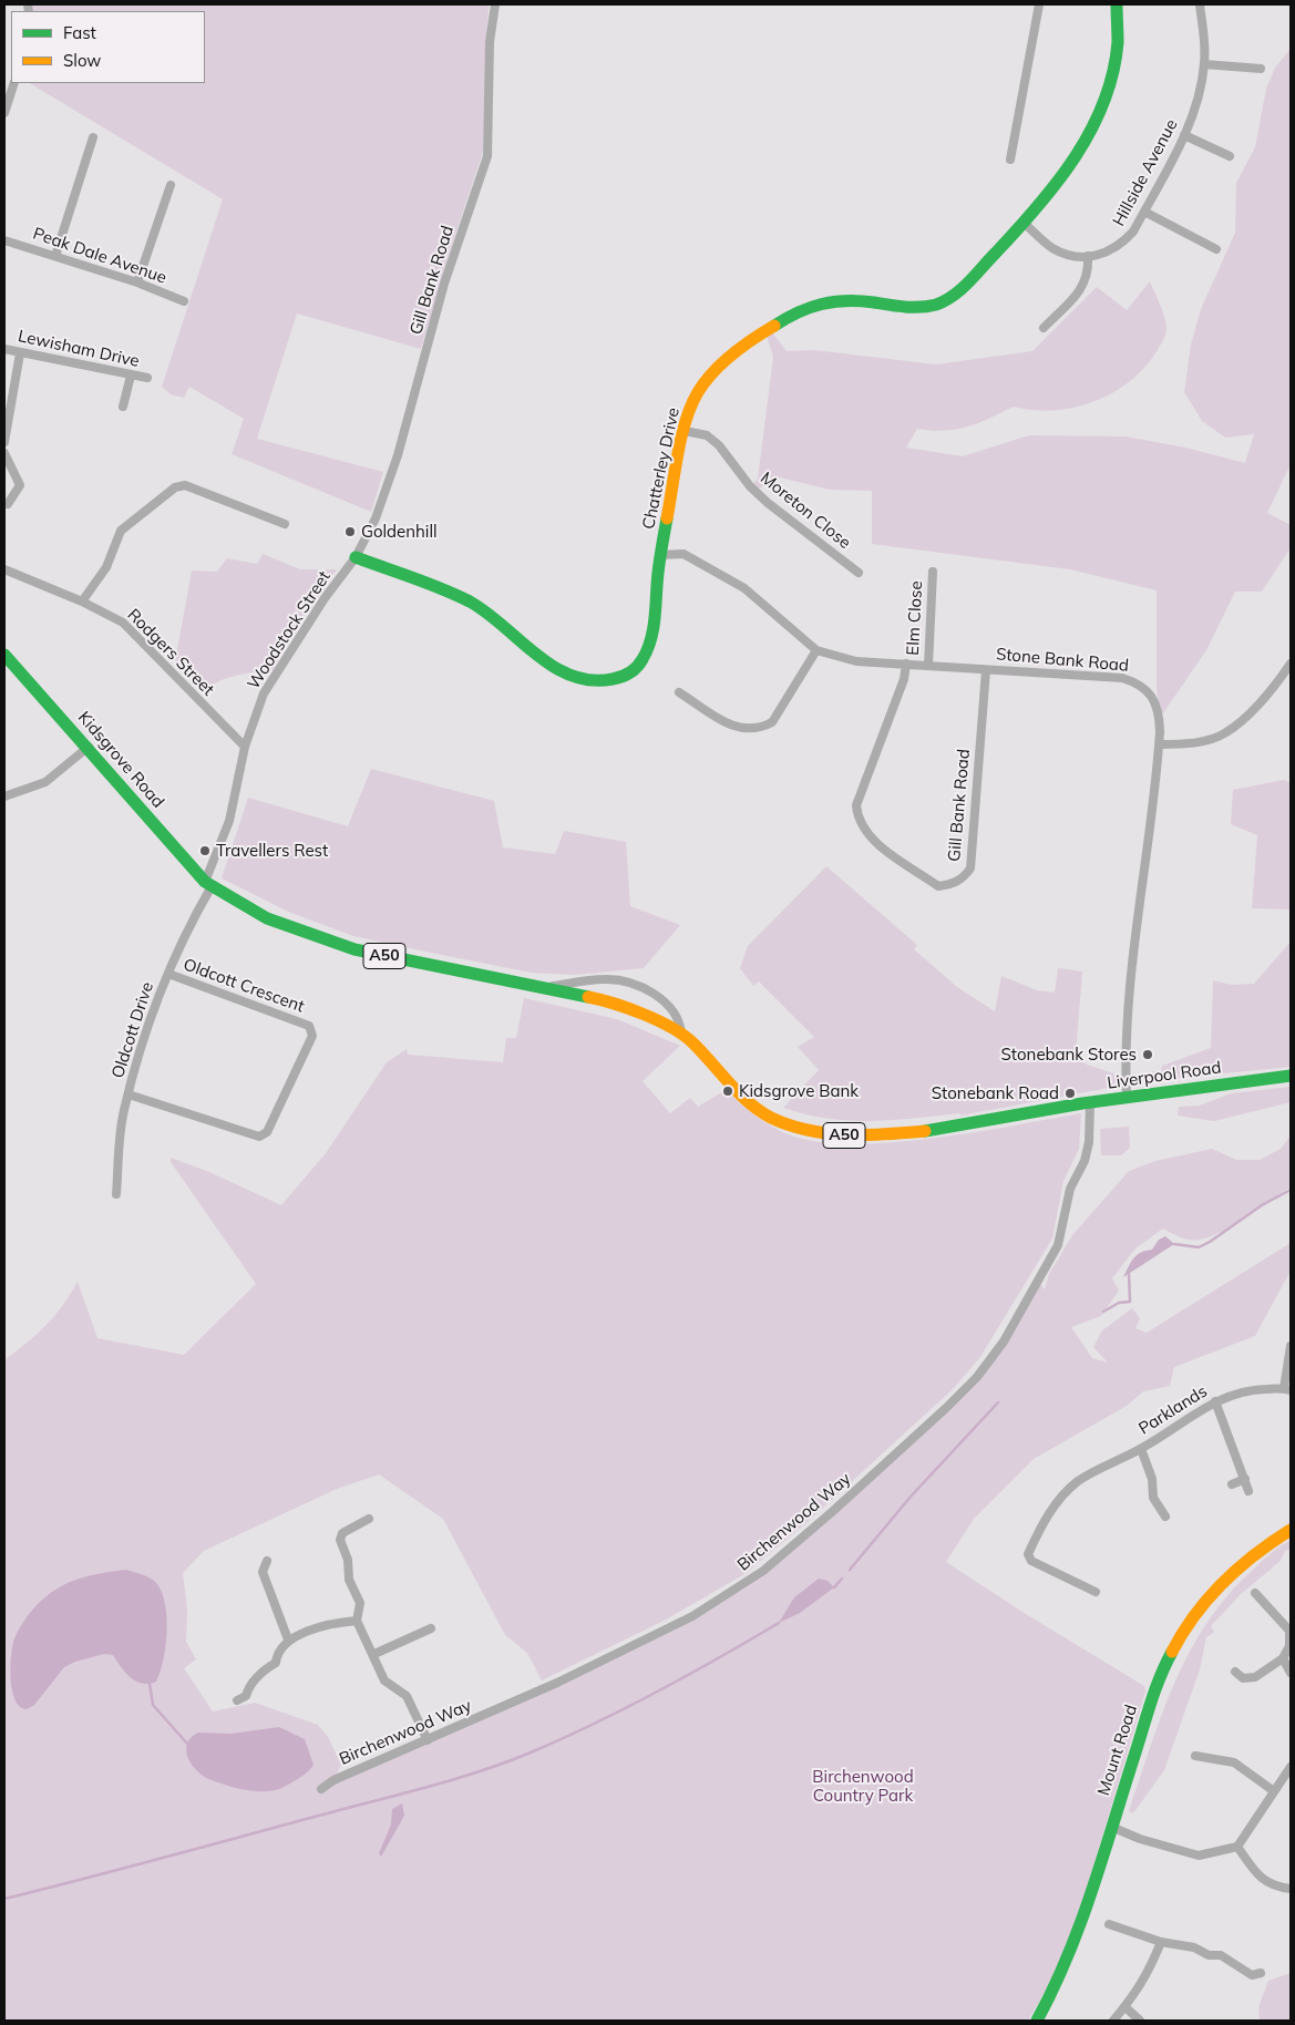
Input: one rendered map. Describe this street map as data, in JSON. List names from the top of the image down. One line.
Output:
{"streets":{"street":["Hillside Avenue","Peak Dale Avenue","Gill Bank Road","Lewisham Drive","Chatterley Drive","Moreton Close","Elm Close","Woodstock Street","Rodgers Street","Stone Bank Road","Kidsgrove Road","A50","Oldcott Crescent","Oldcott Drive","Liverpool Road","Parklands","Birchenwood Way","Mount Road"]},"crossings":[["Hillside Avenue","Chatterley Drive"],["Gill Bank Road","Chatterley Drive"],["Gill Bank Road","Woodstock Street"],["Gill Bank Road","Stone Bank Road"],["Chatterley Drive","Moreton Close"],["Chatterley Drive","Woodstock Street"],["Chatterley Drive","Stone Bank Road"],["Elm Close","Stone Bank Road"],["Woodstock Street","Rodgers Street"],["Woodstock Street","Kidsgrove Road"],["Woodstock Street","A50"],["Woodstock Street","Oldcott Drive"],["Stone Bank Road","Liverpool Road"],["Kidsgrove Road","A50"],["Kidsgrove Road","Oldcott Drive"],["A50","Oldcott Drive"],["A50","Liverpool Road"],["Oldcott Crescent","Oldcott Drive"],["Liverpool Road","Birchenwood Way"]],"parks":["Birchenwood Country Park"],"places":["Goldenhill","Travellers Rest","Stonebank Stores","Kidsgrove Bank","Stonebank Road"],"legend":["Fast","Slow"]}
